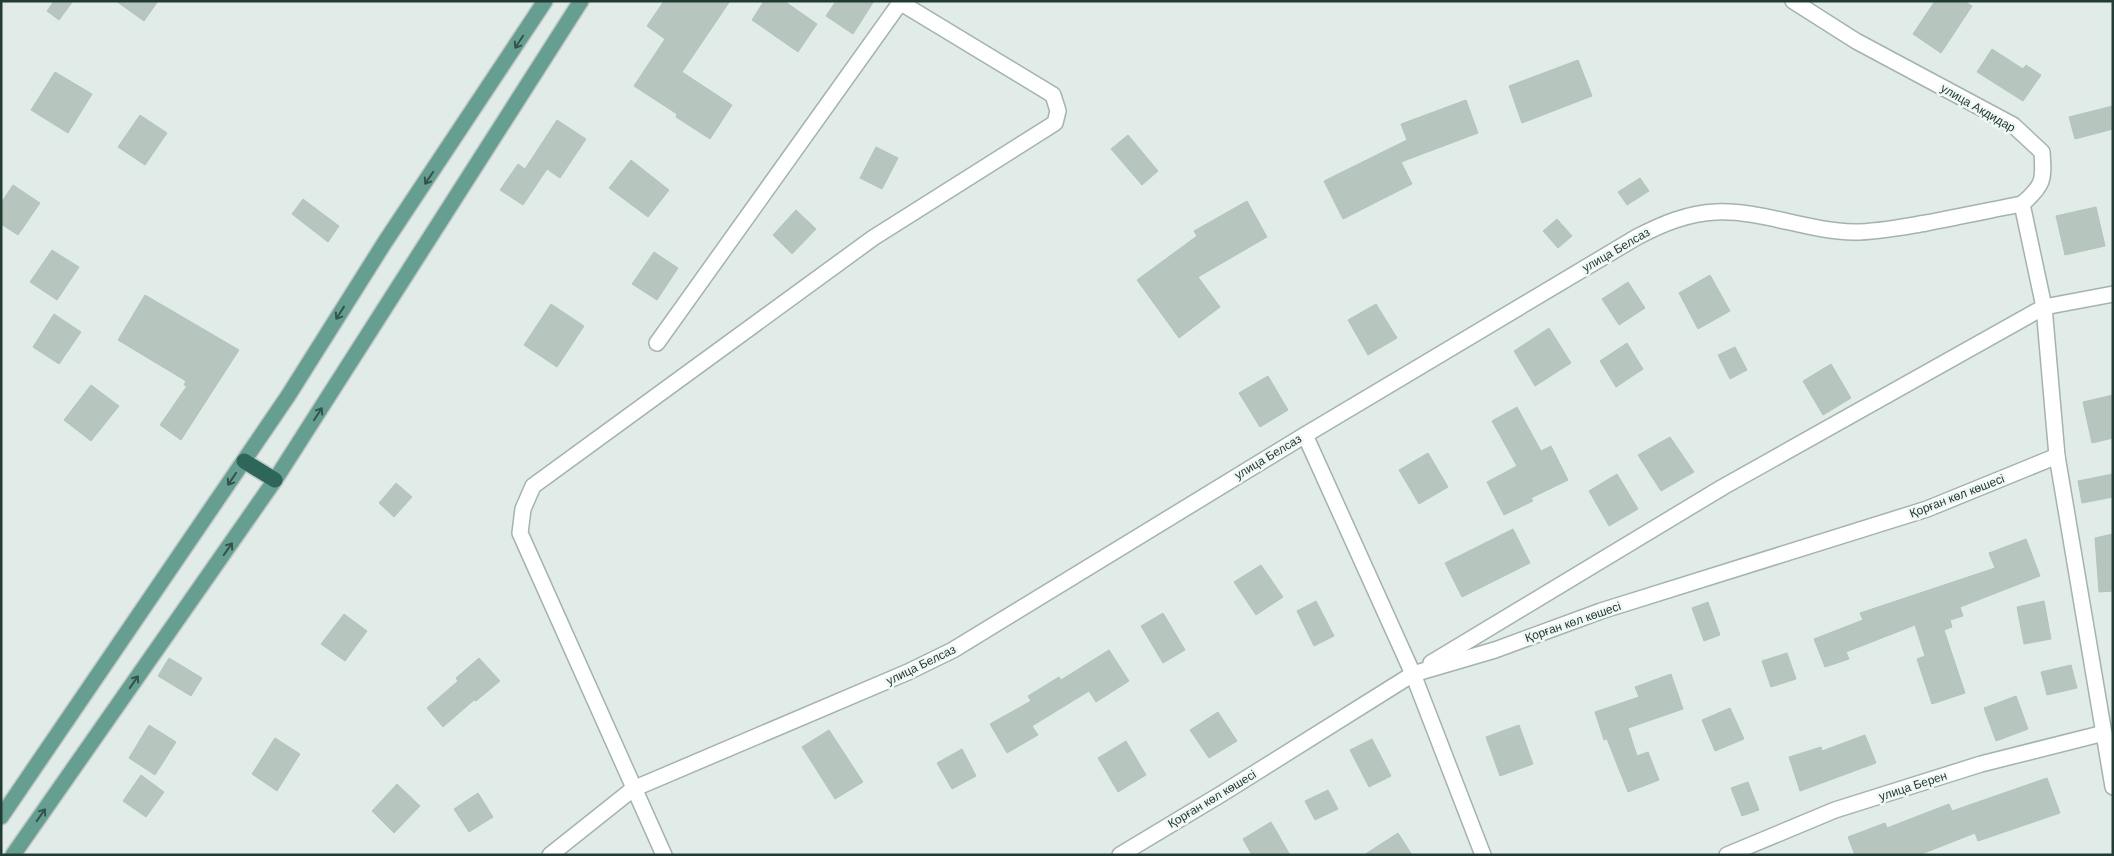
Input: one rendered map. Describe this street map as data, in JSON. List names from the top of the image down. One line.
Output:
{"streets":{"street":["улица Акдидар","улица Белсаз","Қорған көл көшесі","улица Берен"]},"crossings":[["улица Акдидар","улица Белсаз"]]}
